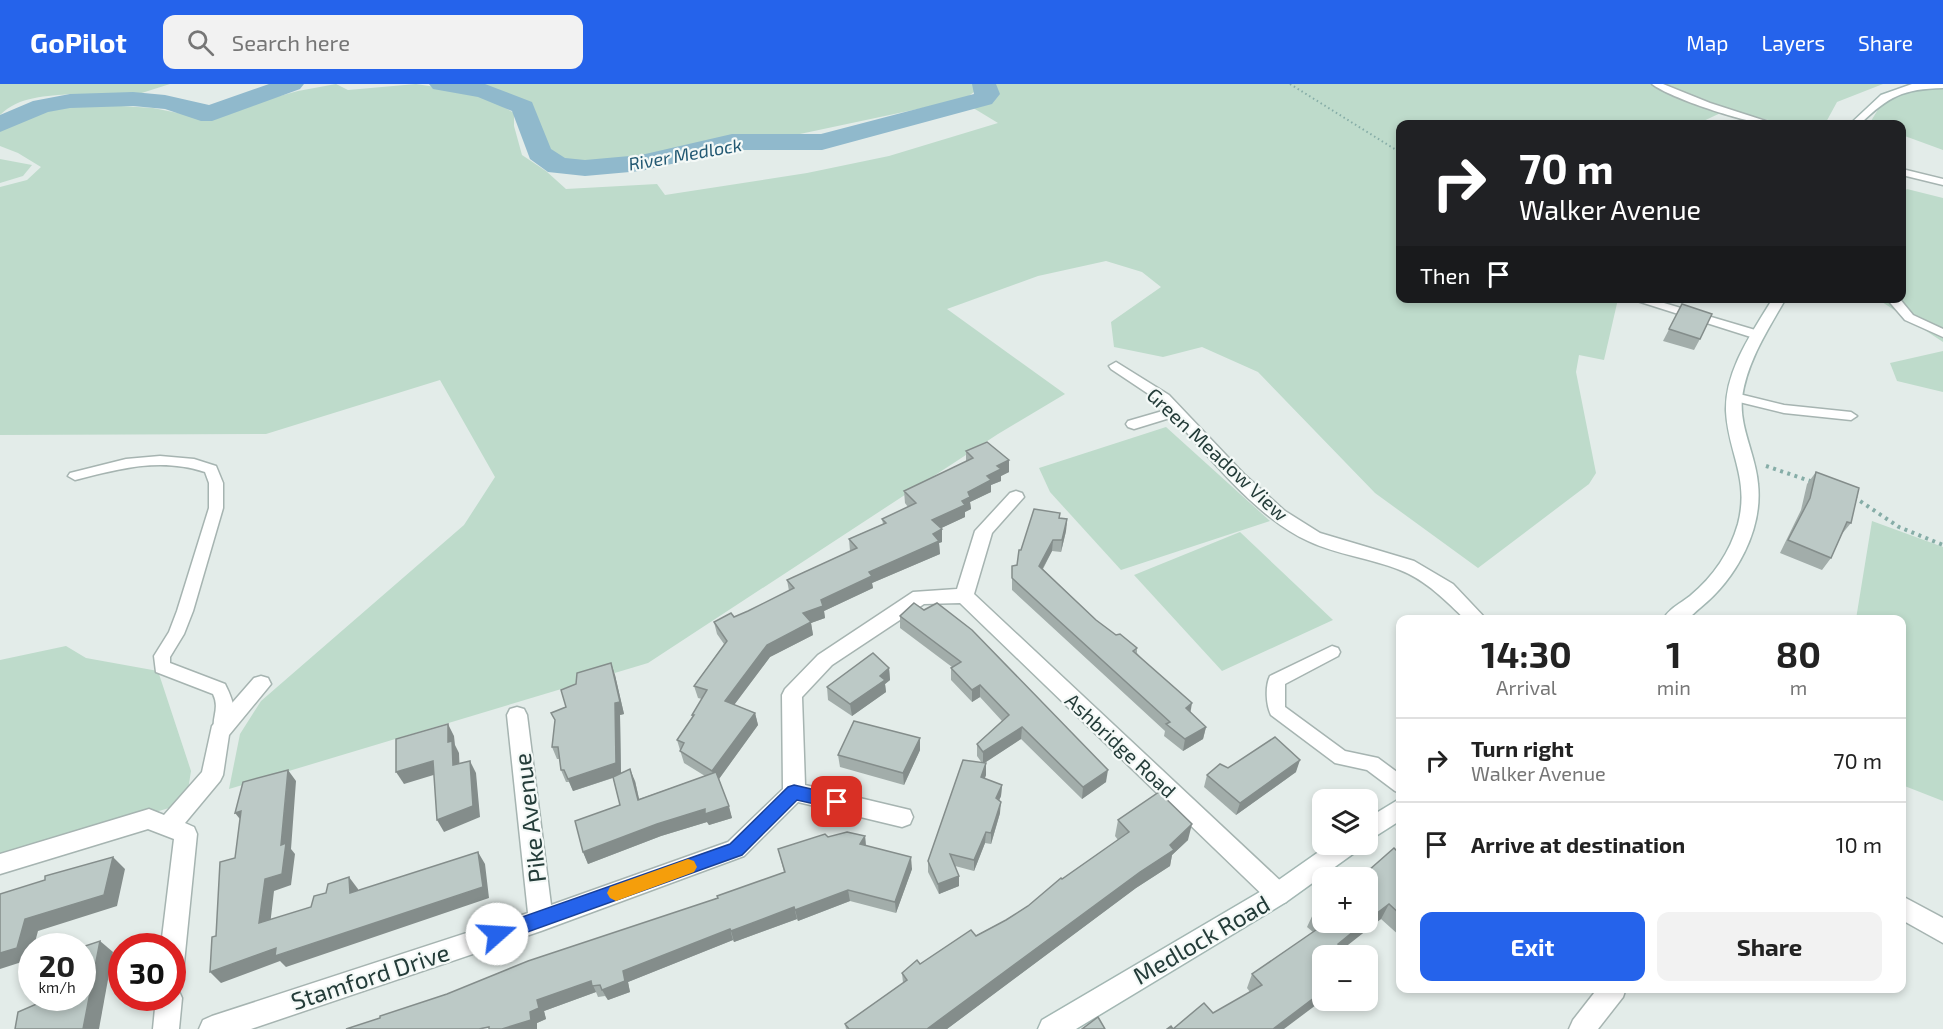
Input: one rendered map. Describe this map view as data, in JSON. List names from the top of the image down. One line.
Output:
{"streets":{"street":["Green Meadow View","Ashbridge Road","Pike Avenue","Medlock Road","Stamford Drive"]},"crossings":[["Ashbridge Road","Medlock Road"],["Pike Avenue","Stamford Drive"]],"water":["River Medlock"],"page":{"header":"GoPilot","search":"Search here","nav":["Map","Layers","Share"],"turn":["70 m","Walker Avenue"],"then":"Then","eta":["14:30","Arrival","1","min","80","m"],"list":[{"name":"Turn right","note":"Walker Avenue","value":"70 m"},{"name":"Arrive at destination","value":"10 m"}],"map_buttons":["+","−"],"buttons":["Exit","Share"],"speed":"20 km/h","limit":"30"}}
